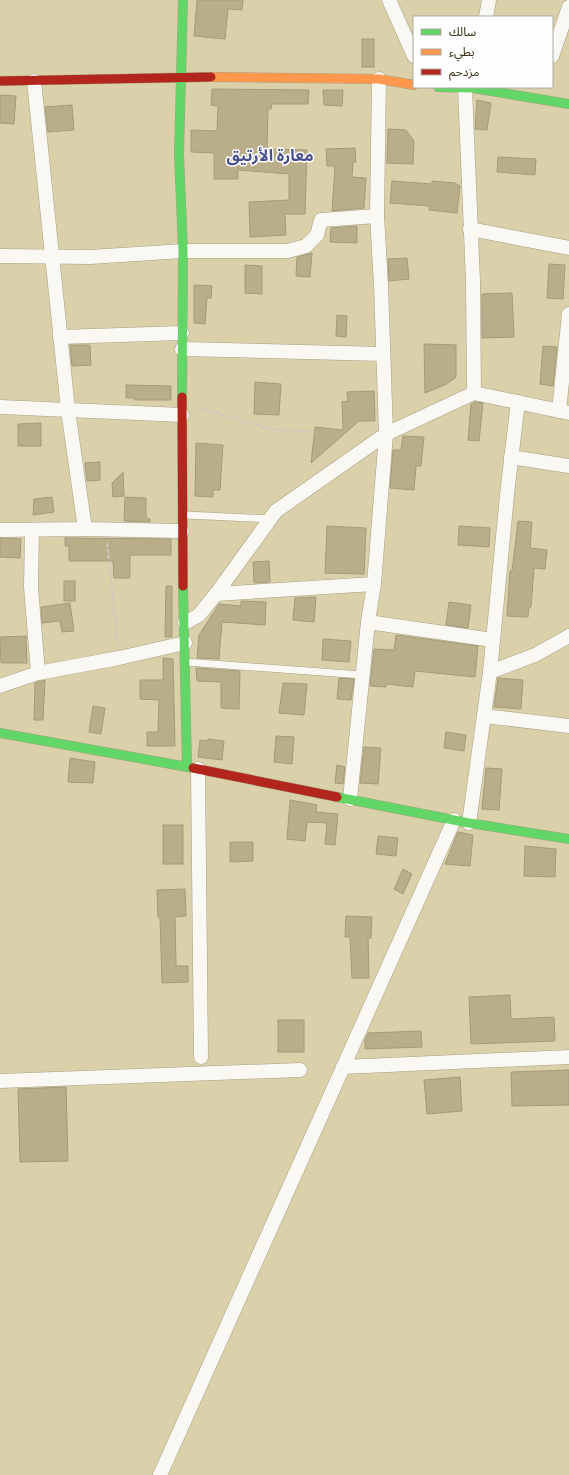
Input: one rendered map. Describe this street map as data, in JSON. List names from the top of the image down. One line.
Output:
{"districts":["معارة الأرتيق"],"legend":["سالك","بطيء","مزدحم"]}
